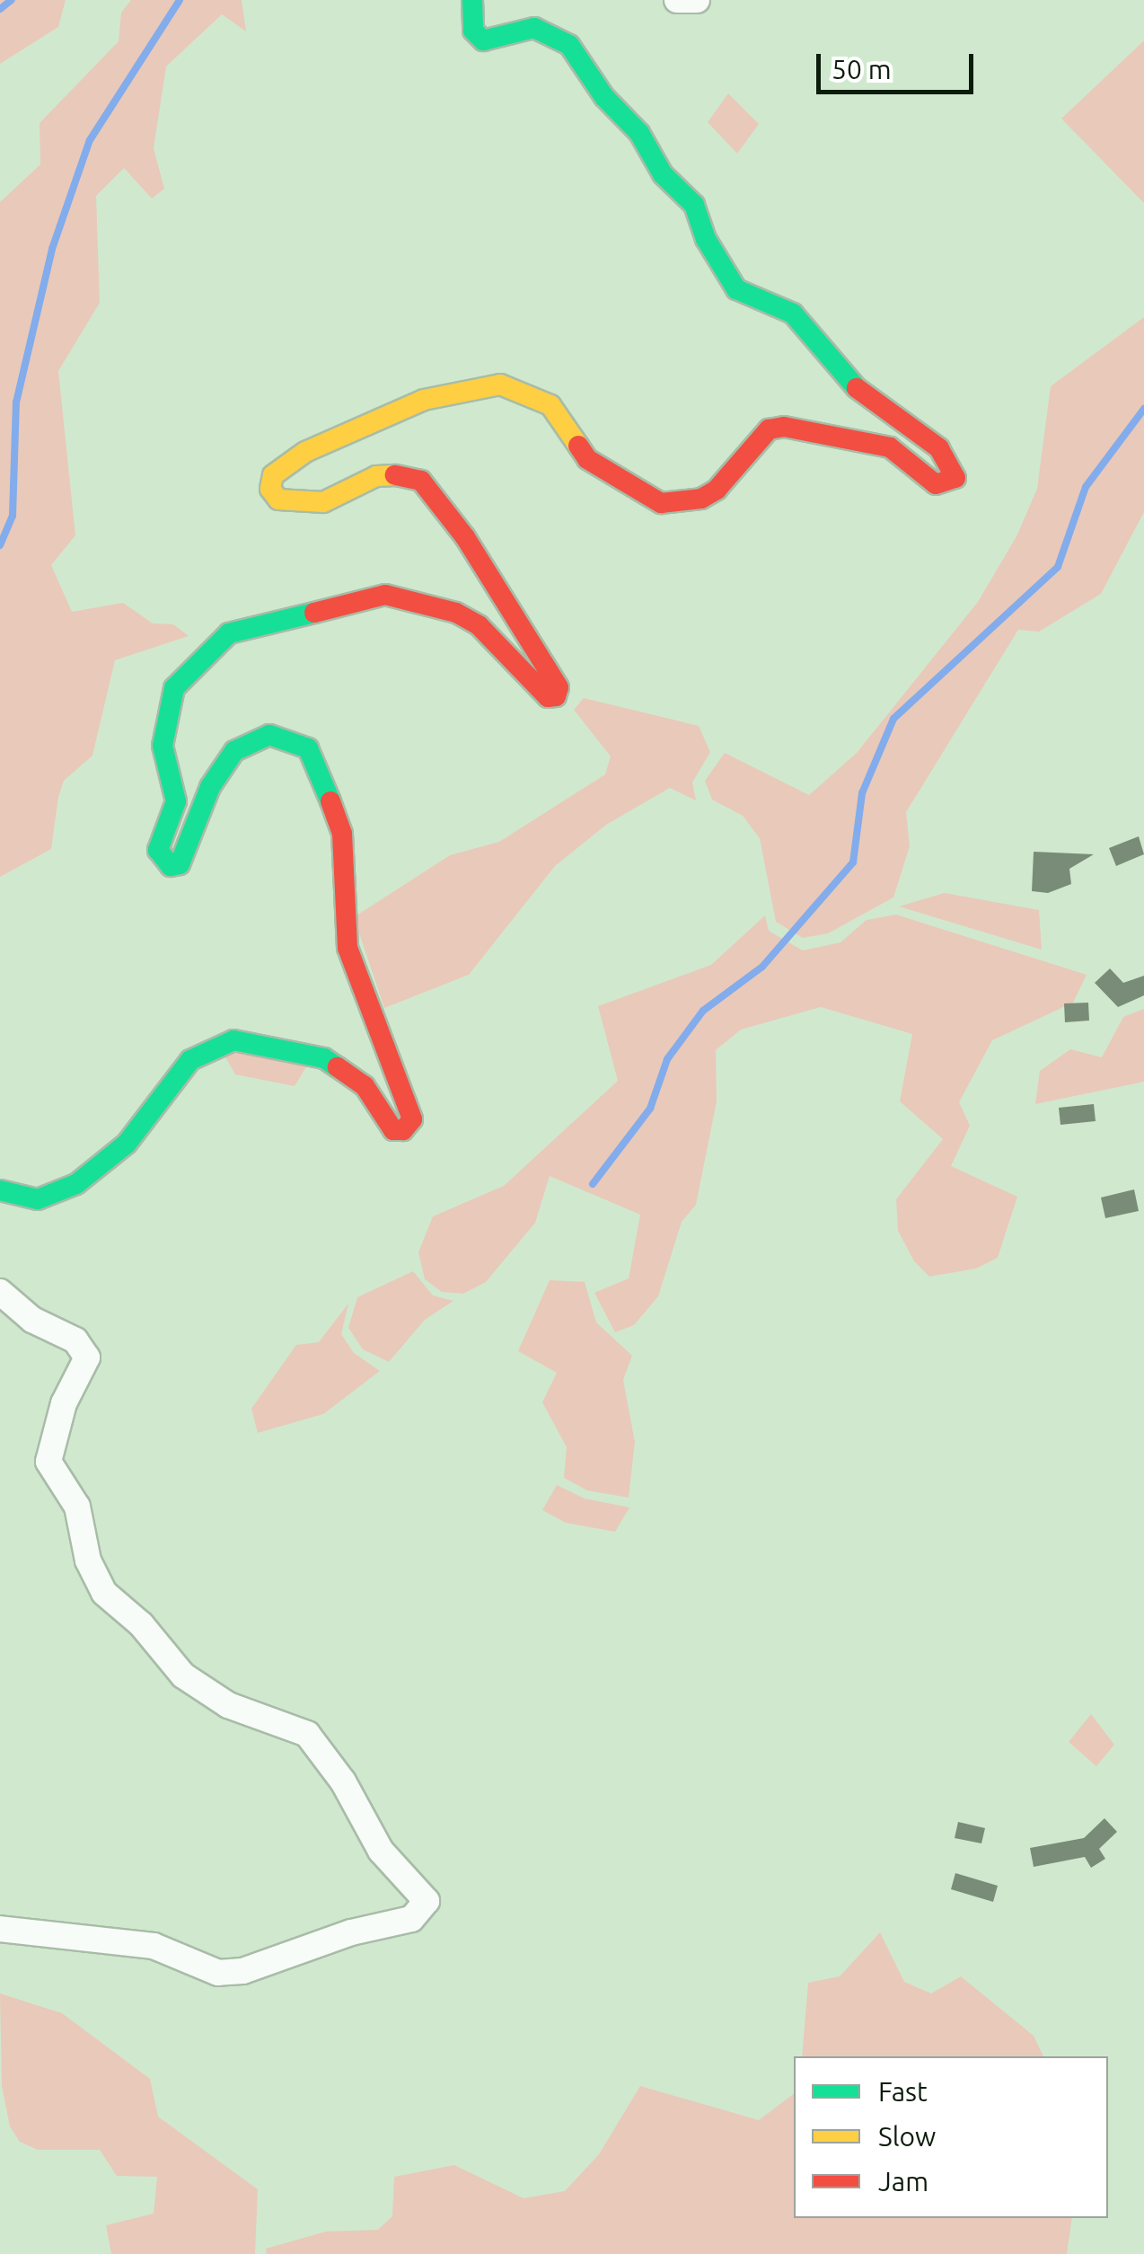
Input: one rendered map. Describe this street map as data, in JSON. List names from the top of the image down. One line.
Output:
{"legend":["Fast","Slow","Jam"],"scale_bar":"50 m"}
